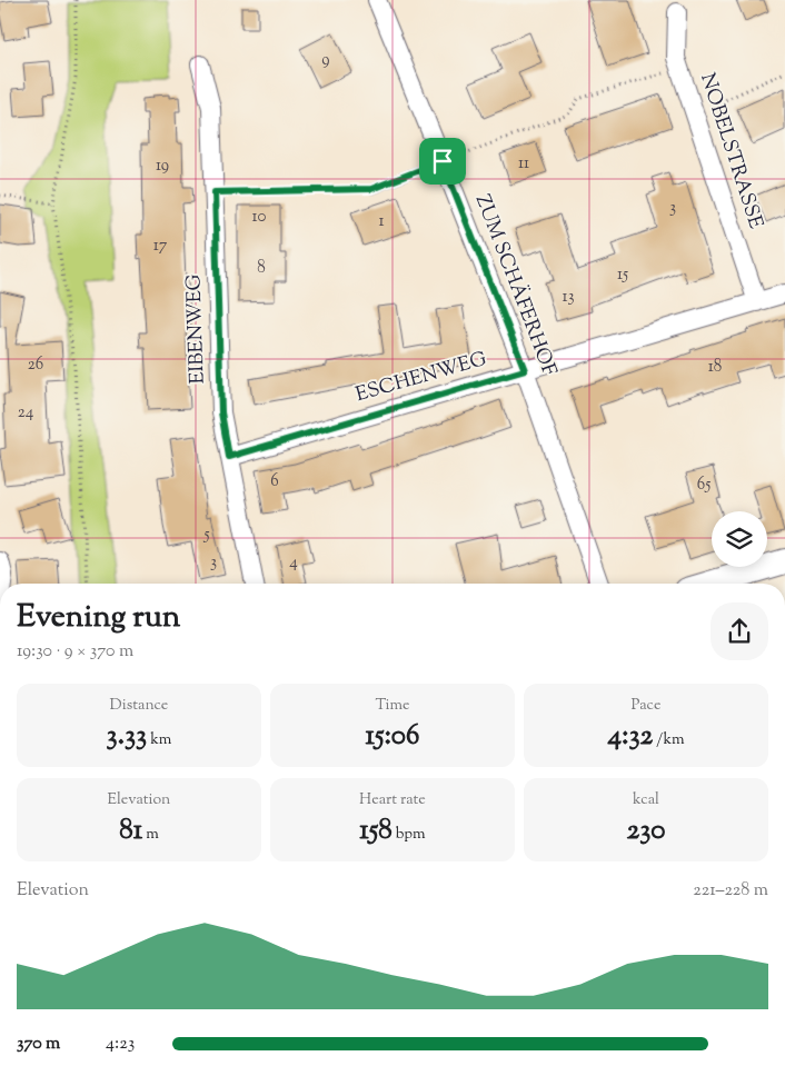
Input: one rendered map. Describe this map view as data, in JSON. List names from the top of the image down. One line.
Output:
{"streets":{"street":["NOBELSTRASSE","ZUM SCHÄFERHOF","EIBENWEG","ESCHENWEG"]},"crossings":[["NOBELSTRASSE","ESCHENWEG"],["ZUM SCHÄFERHOF","ESCHENWEG"],["EIBENWEG","ESCHENWEG"]],"house_numbers":["9","11","19","3","10","1","17","8","15","13","26","18","24","6","65","5","3","4"],"page":{"heading":["Evening run","19:30 · 9 × 370 m"],"stats":[["Distance","3.33 km"],["Time","15:06"],["Pace","4:32 /km"],["Elevation","81 m"],["Heart rate","158 bpm"],["kcal","230"]],"chart":["Elevation","221–228 m"],"list":[{"name":"370 m","note":"4:23"}]}}
